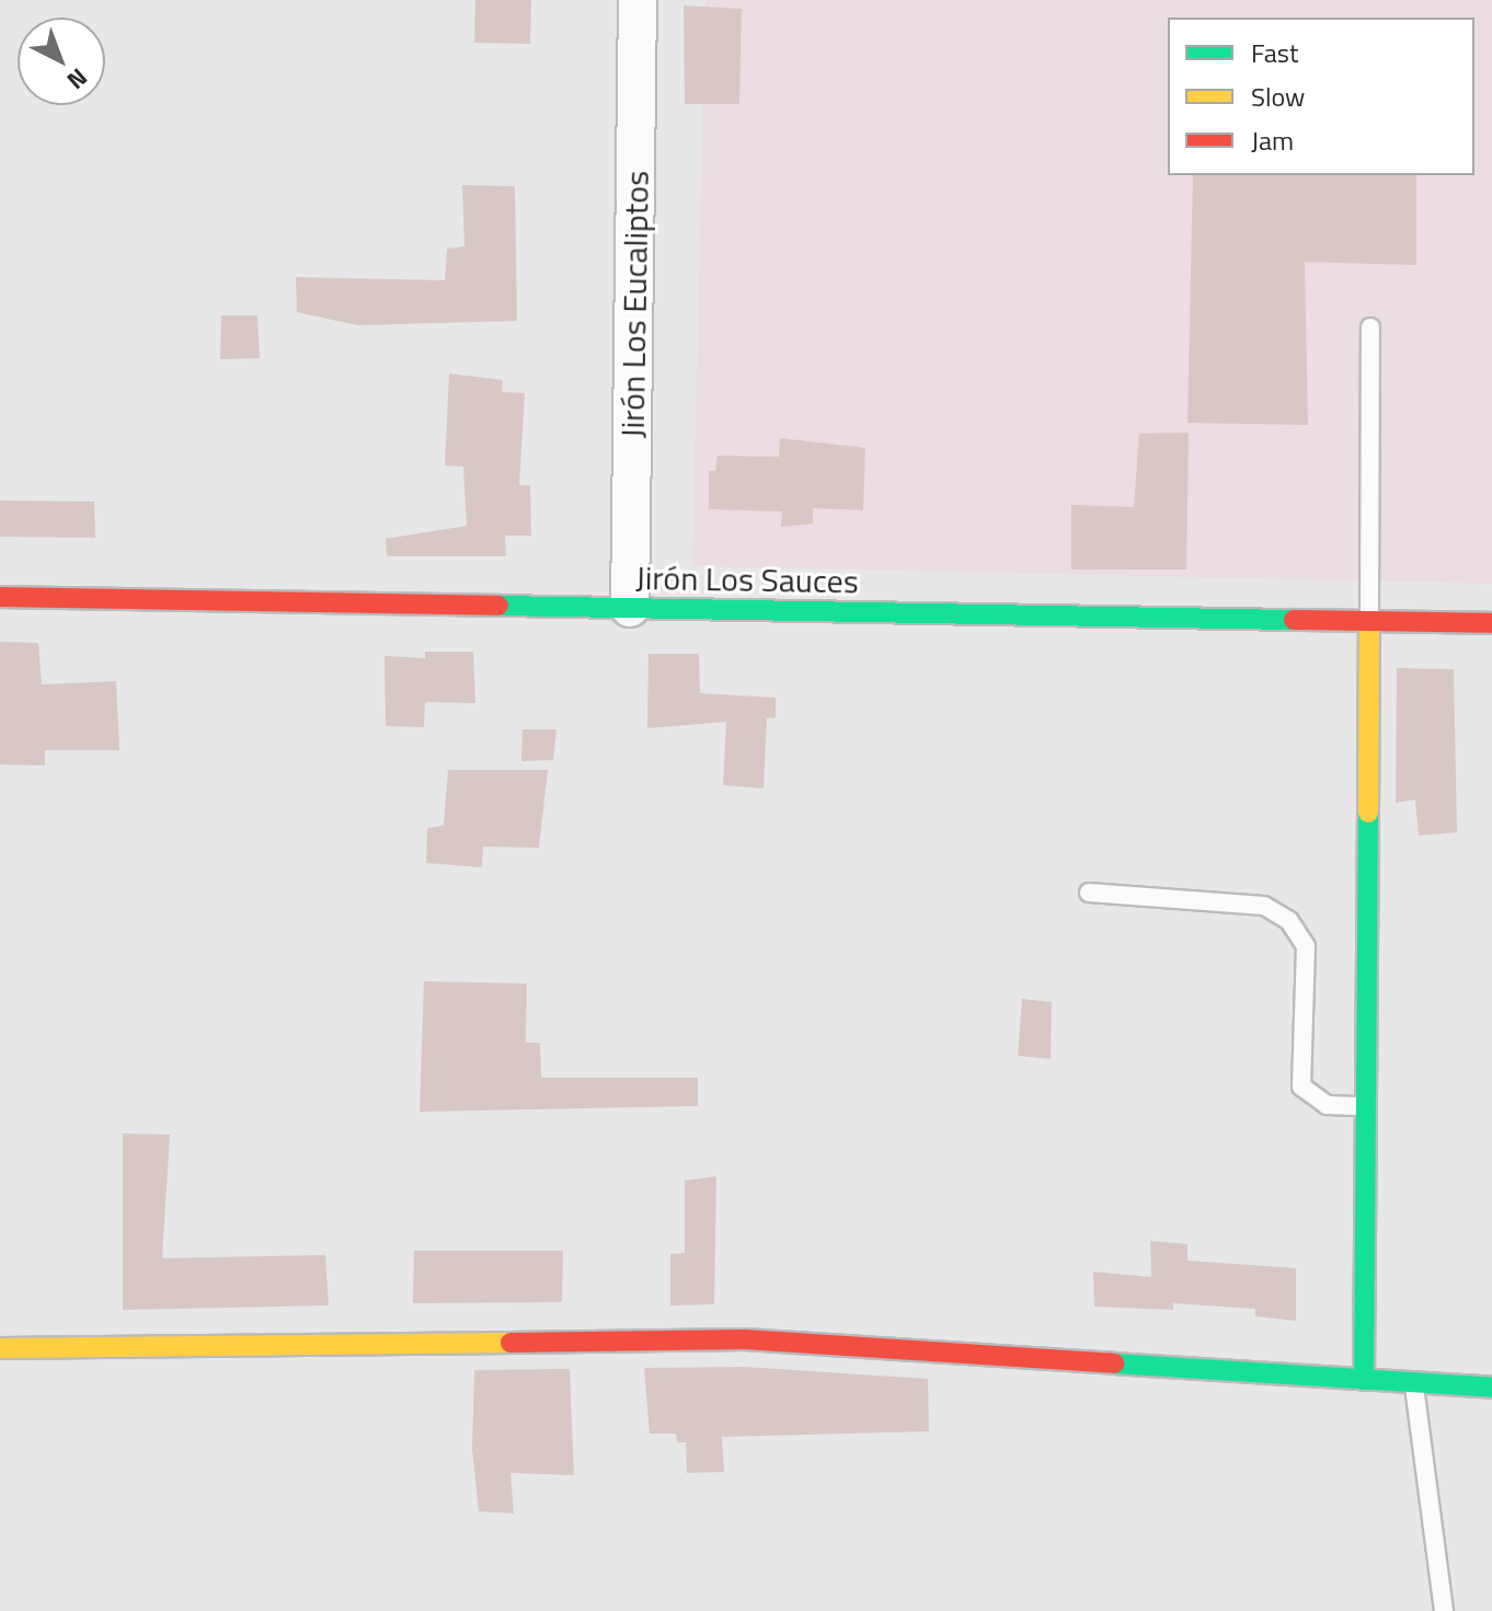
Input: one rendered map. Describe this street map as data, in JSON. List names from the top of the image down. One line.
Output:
{"streets":{"street":["Jirón Los Eucaliptos","Jirón Los Sauces"]},"crossings":[["Jirón Los Eucaliptos","Jirón Los Sauces"]],"legend":["Fast","Slow","Jam"],"north":"bottom right"}
